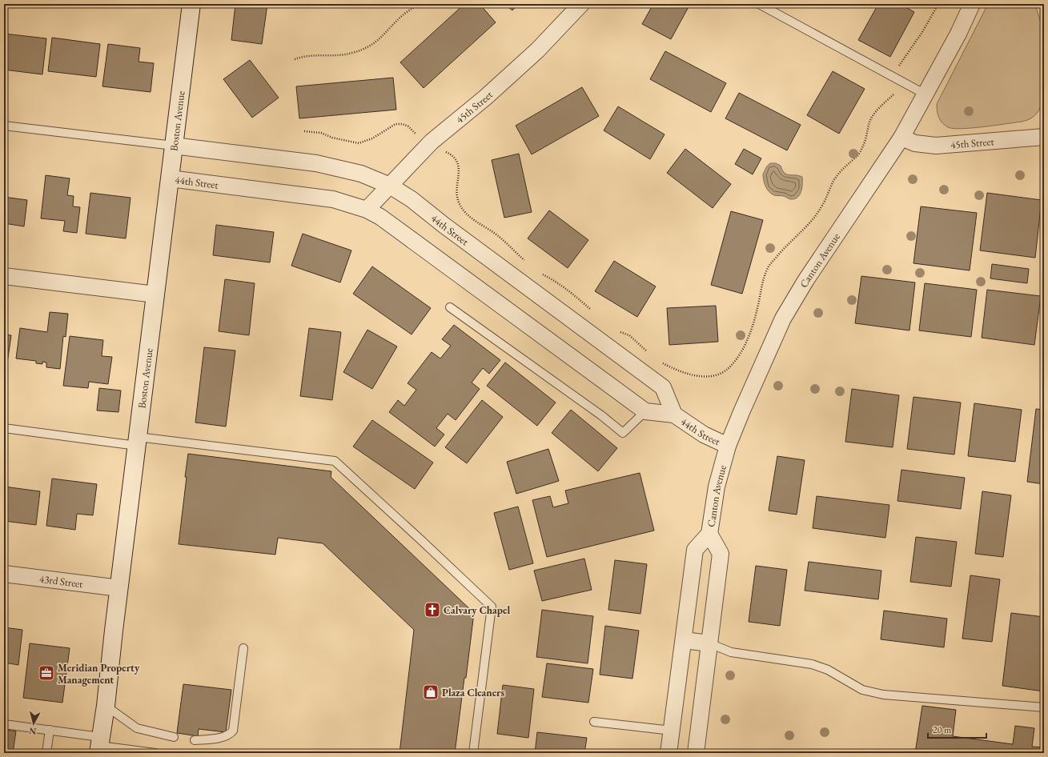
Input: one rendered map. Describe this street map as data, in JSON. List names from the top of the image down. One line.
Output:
{"streets":{"street":["45th Street","Boston Avenue","44th Street","Canton Avenue","43rd Street"]},"crossings":[["45th Street","44th Street"],["45th Street","Canton Avenue"],["Boston Avenue","44th Street"],["Boston Avenue","43rd Street"],["44th Street","Canton Avenue"]],"places":{"church":["Calvary Chapel"],"office":["Meridian Property Management"],"shop":["Plaza Cleaners"]},"scale_bar":"20 m","north":"bottom"}
